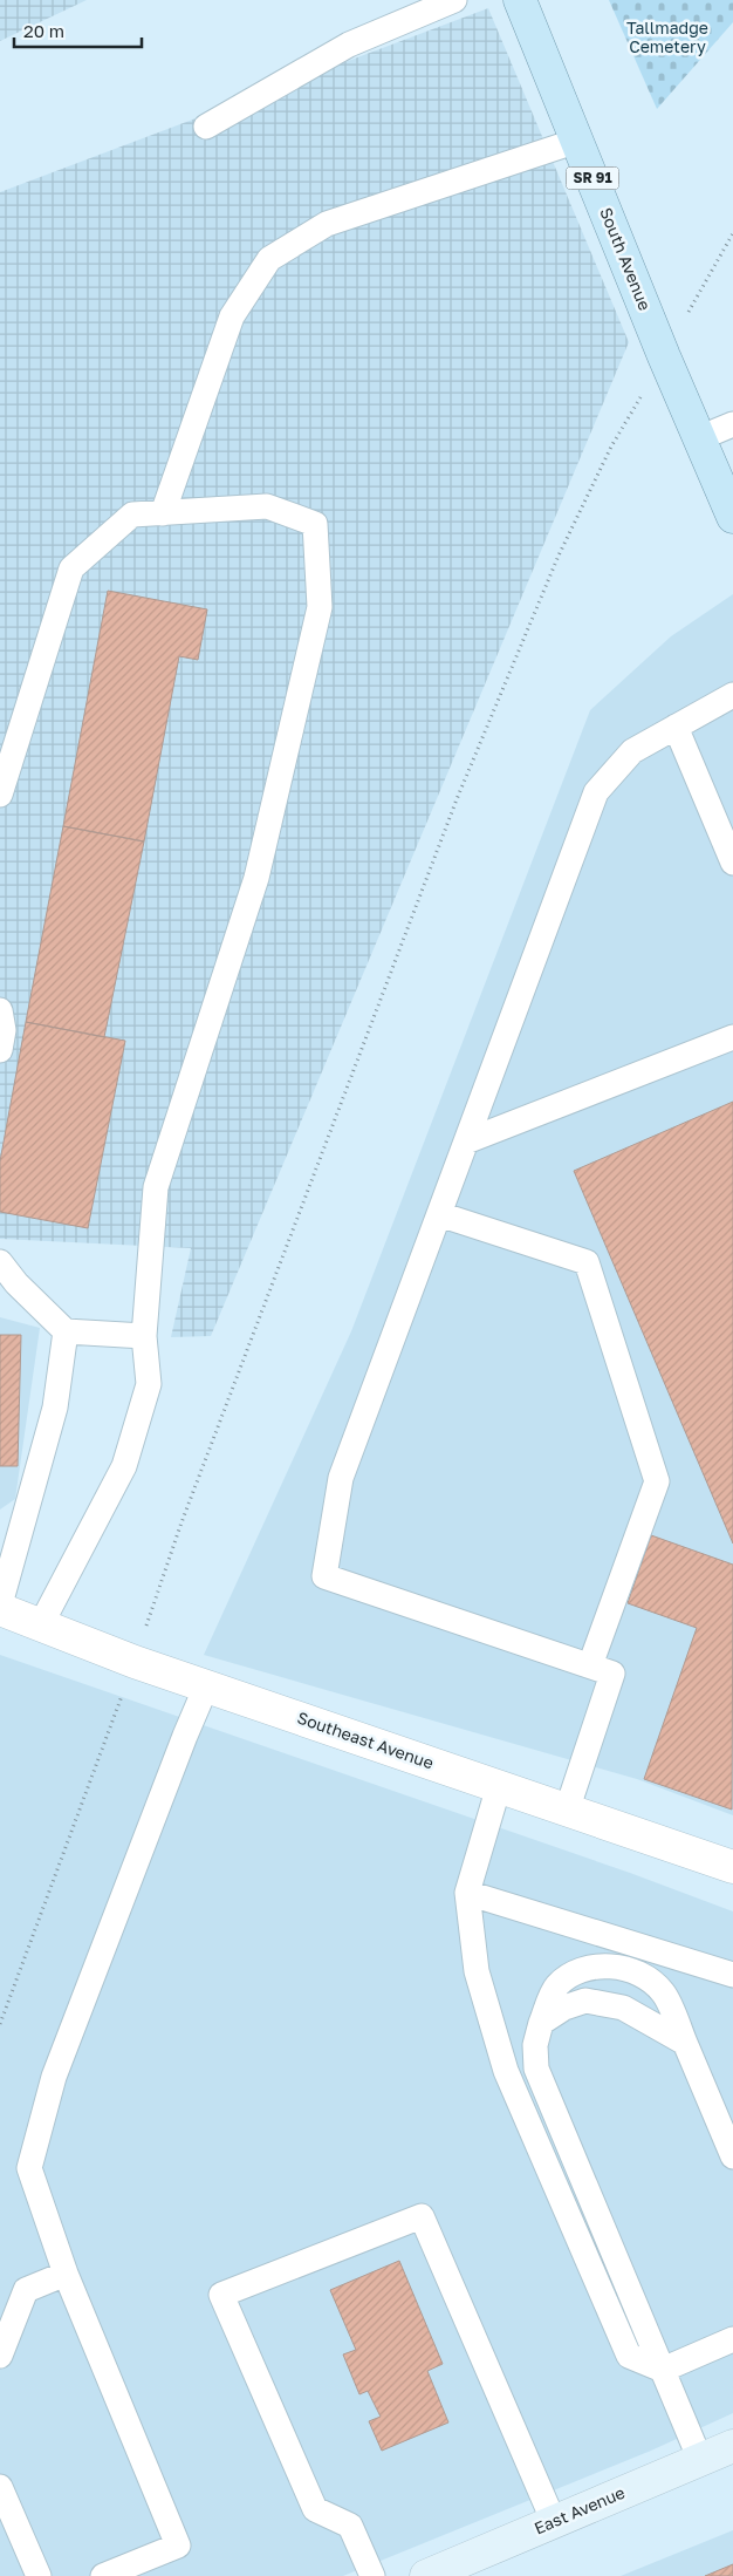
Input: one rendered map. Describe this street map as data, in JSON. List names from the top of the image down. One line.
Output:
{"streets":{"main road":["SR 91","South Avenue","East Avenue"],"street":["Southeast Avenue"]},"parks":["Tallmadge Cemetery"],"scale_bar":"20 m"}
